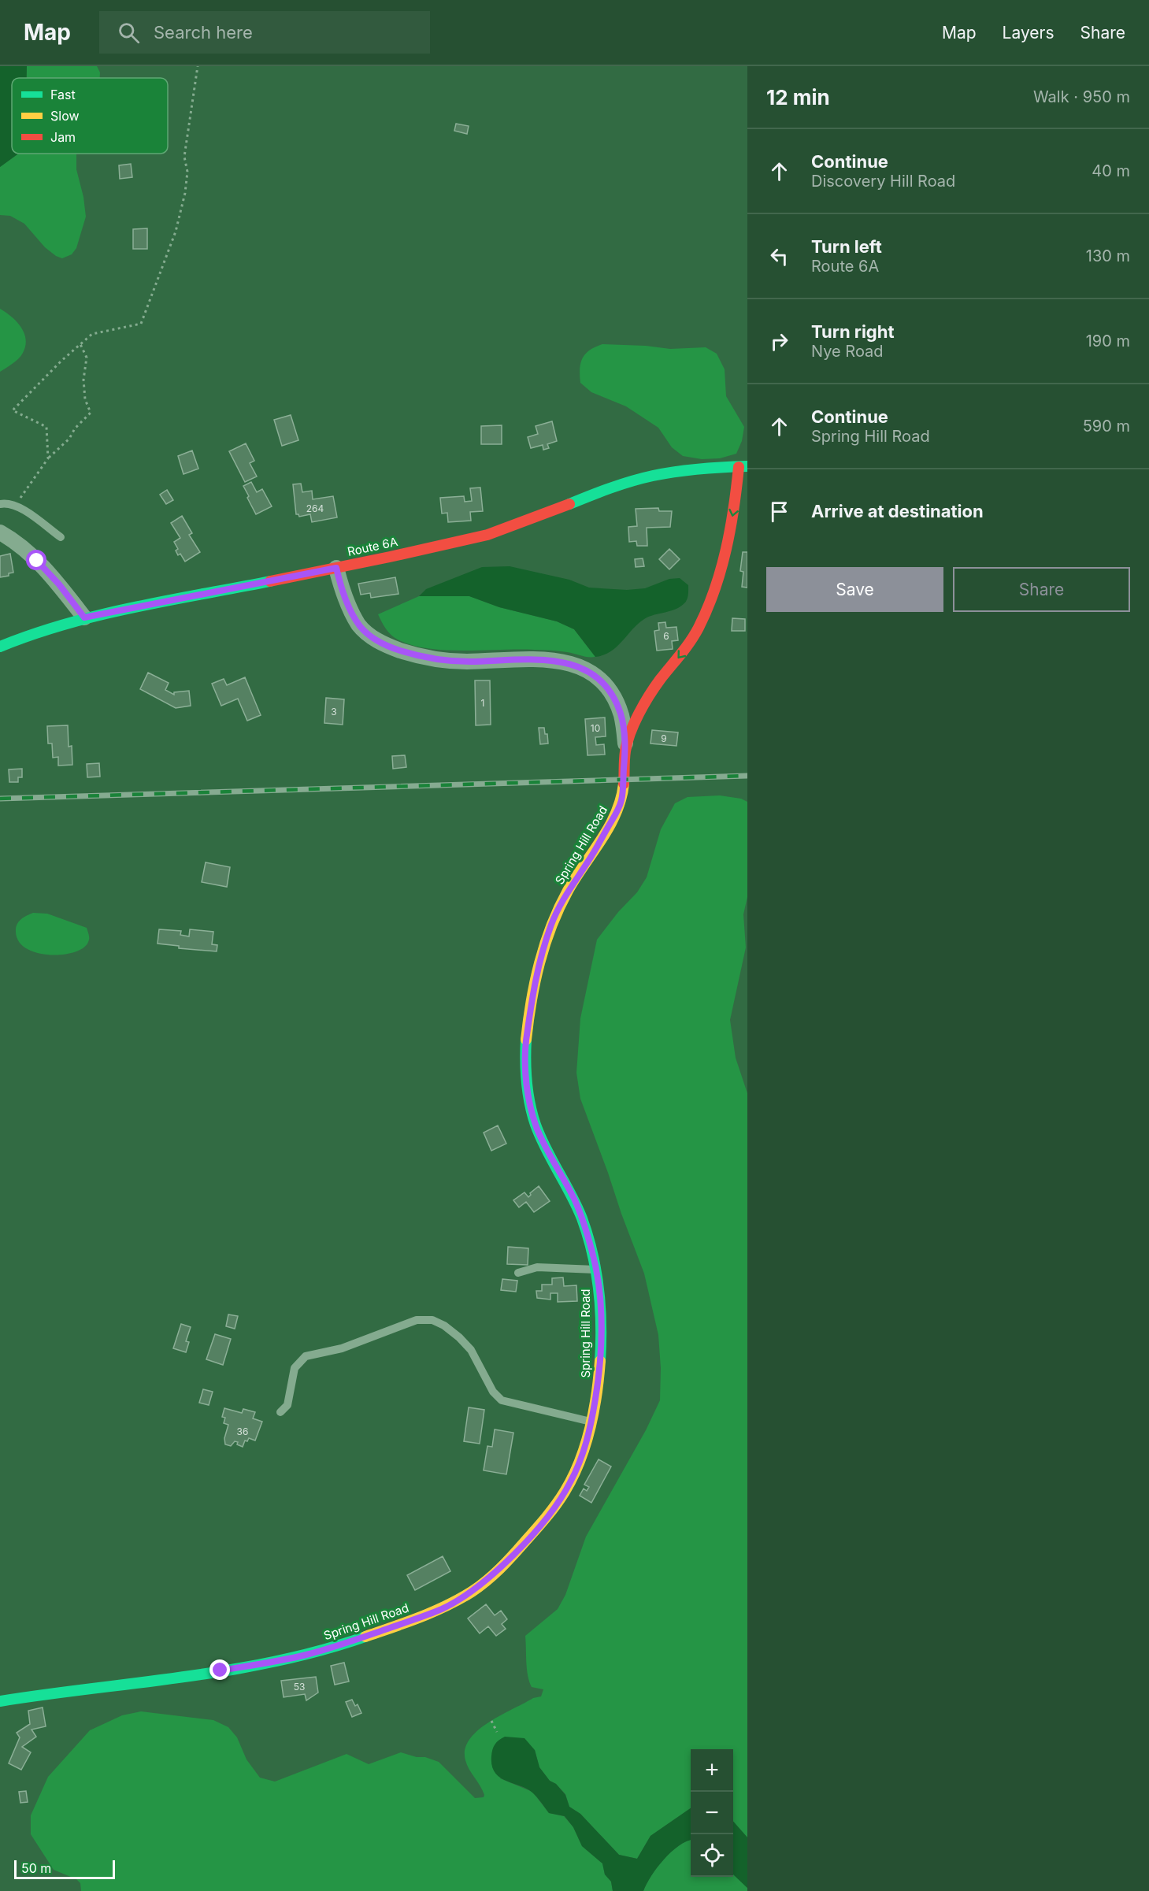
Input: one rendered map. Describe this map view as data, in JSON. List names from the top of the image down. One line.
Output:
{"streets":{"street":["Route 6A","Spring Hill Road"]},"crossings":[["Route 6A","Spring Hill Road"]],"house_numbers":["264","6","1","3","10","9","36","53"],"legend":["Fast","Slow","Jam"],"scale_bar":"50 m","page":{"header":"Map","search":"Search here","nav":["Map","Layers","Share"],"heading":["12 min","Walk · 950 m"],"list":[["Continue","Discovery Hill Road","40 m"],["Turn left","Route 6A","130 m"],["Turn right","Nye Road","190 m"],["Continue","Spring Hill Road","590 m"],"Arrive at destination"],"buttons":["Save","Share"],"map_buttons":["+","−"],"scale":"50 m"}}
